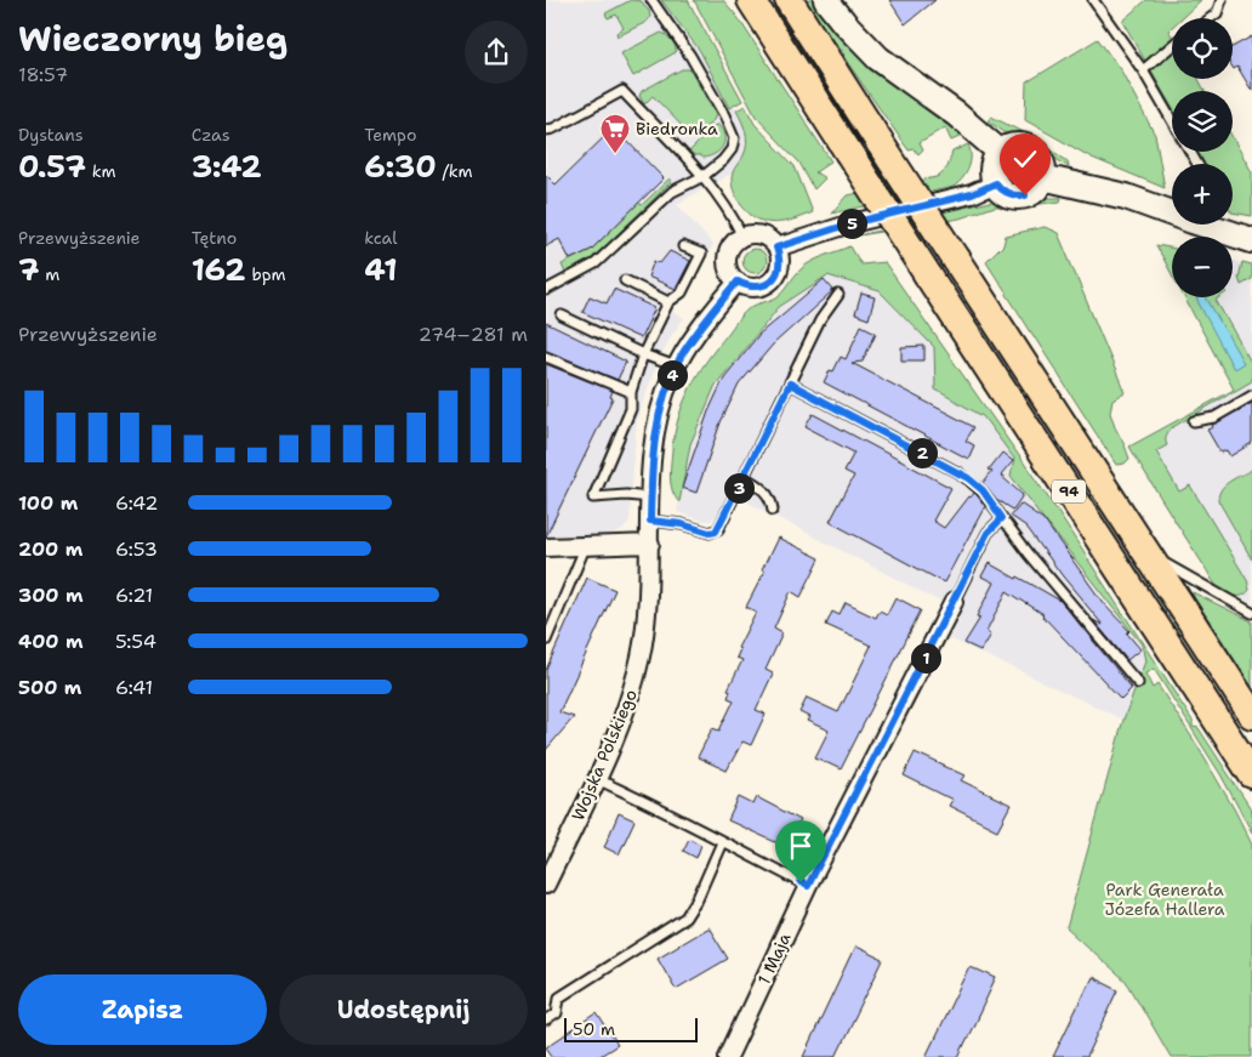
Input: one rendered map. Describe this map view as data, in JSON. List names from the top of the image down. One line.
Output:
{"streets":{"main road":["94"],"street":["Wojska Polskiego","1 Maja"]},"parks":["Park Generała Józefa Hallera"],"places":{"supermarket":["Biedronka"]},"scale_bar":"50 m","page":{"heading":["Wieczorny bieg","18:57"],"map_buttons":["+","−"],"stats":[["Dystans","0.57 km"],["Czas","3:42"],["Tempo","6:30 /km"],["Przewyższenie","7 m"],["Tętno","162 bpm"],["kcal","41"]],"pins":["5","4","2","3","1"],"chart":["Przewyższenie","274–281 m"],"list":[{"name":"100 m","note":"6:42"},{"name":"200 m","note":"6:53"},{"name":"300 m","note":"6:21"},{"name":"400 m","note":"5:54"},{"name":"500 m","note":"6:41"}],"buttons":["Zapisz","Udostępnij"],"scale":"50 m"}}
